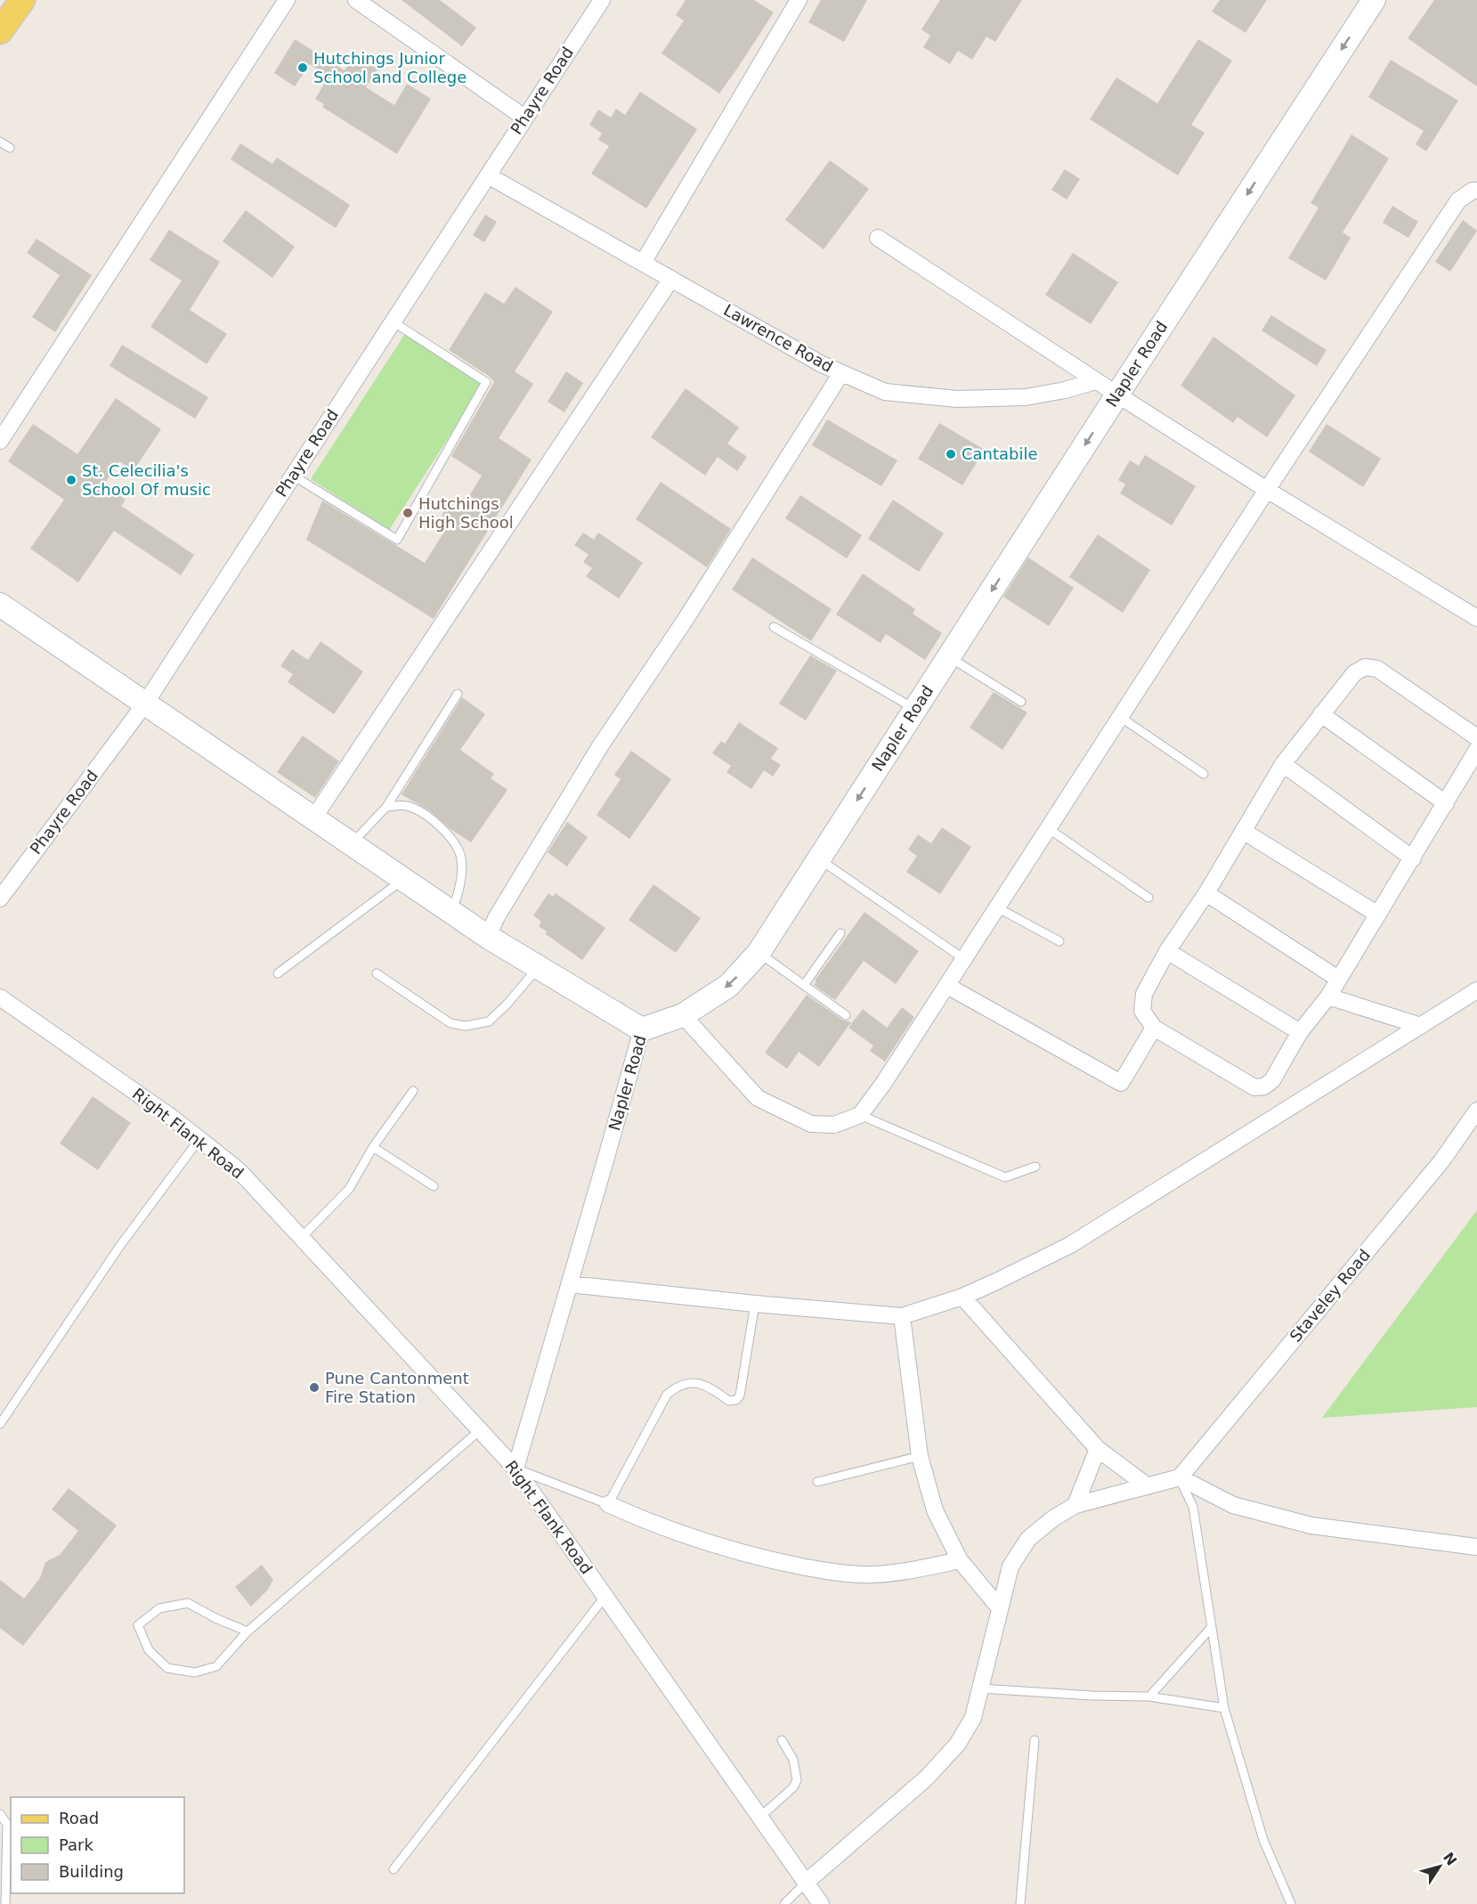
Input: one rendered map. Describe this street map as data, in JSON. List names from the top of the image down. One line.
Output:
{"streets":{"street":["Phayre Road","Lawrence Road","Napler Road","Right Flank Road","Staveley Road"]},"crossings":[["Phayre Road","Lawrence Road"],["Napler Road","Right Flank Road"]],"places":["Hutchings Junior School and College","Cantabile","St. Celecilia's School Of music","Hutchings High School","Pune Cantonment Fire Station"],"legend":["Road","Park","Building"],"north":"top right"}
